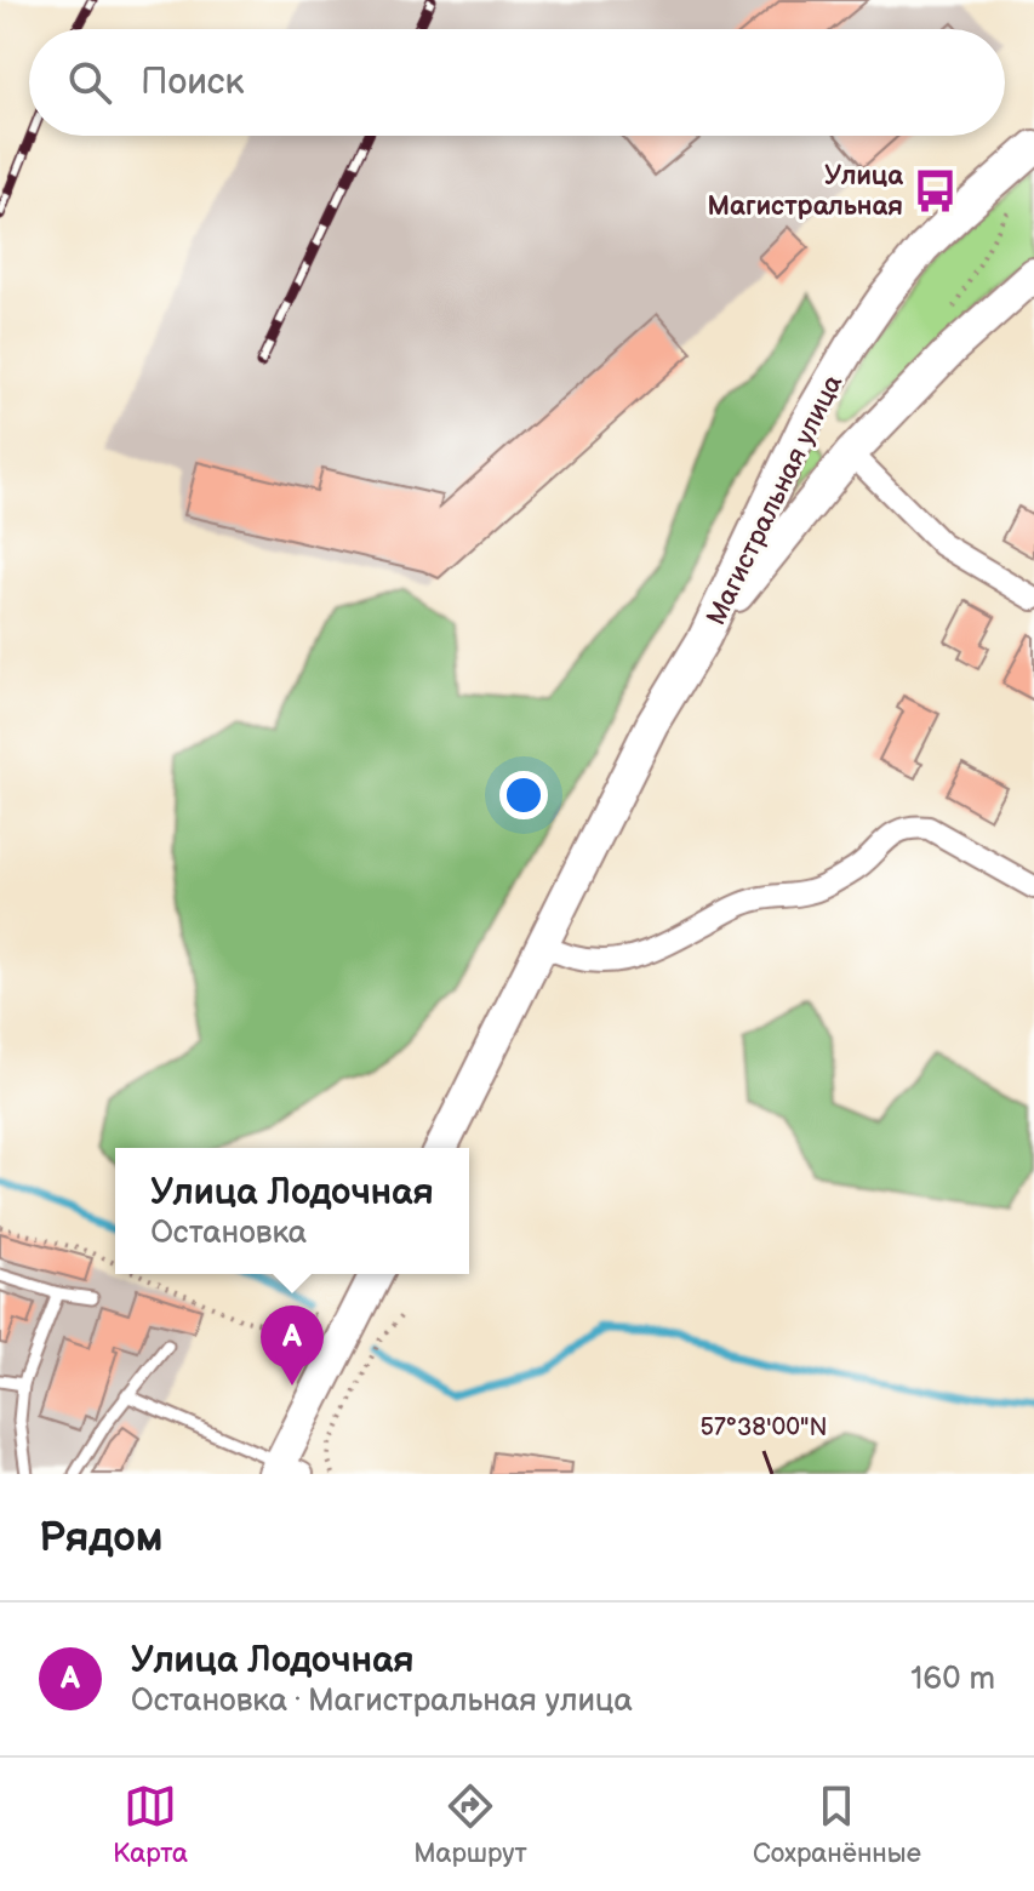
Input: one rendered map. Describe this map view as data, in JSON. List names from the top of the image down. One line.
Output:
{"streets":{"main road":["Магистральная улица"]},"places":{"bus stop":["Улица Магистральная"]},"page":{"search":"Поиск","popup":["Улица Лодочная","Остановка"],"pins":"A","heading":"Рядом","list":[{"mark":"A","name":"Улица Лодочная","note":"Остановка · Магистральная улица","value":"160 m"}],"nav":["Карта","Маршрут","Сохранённые"]},"coordinates":["57°38'00\"N"]}
